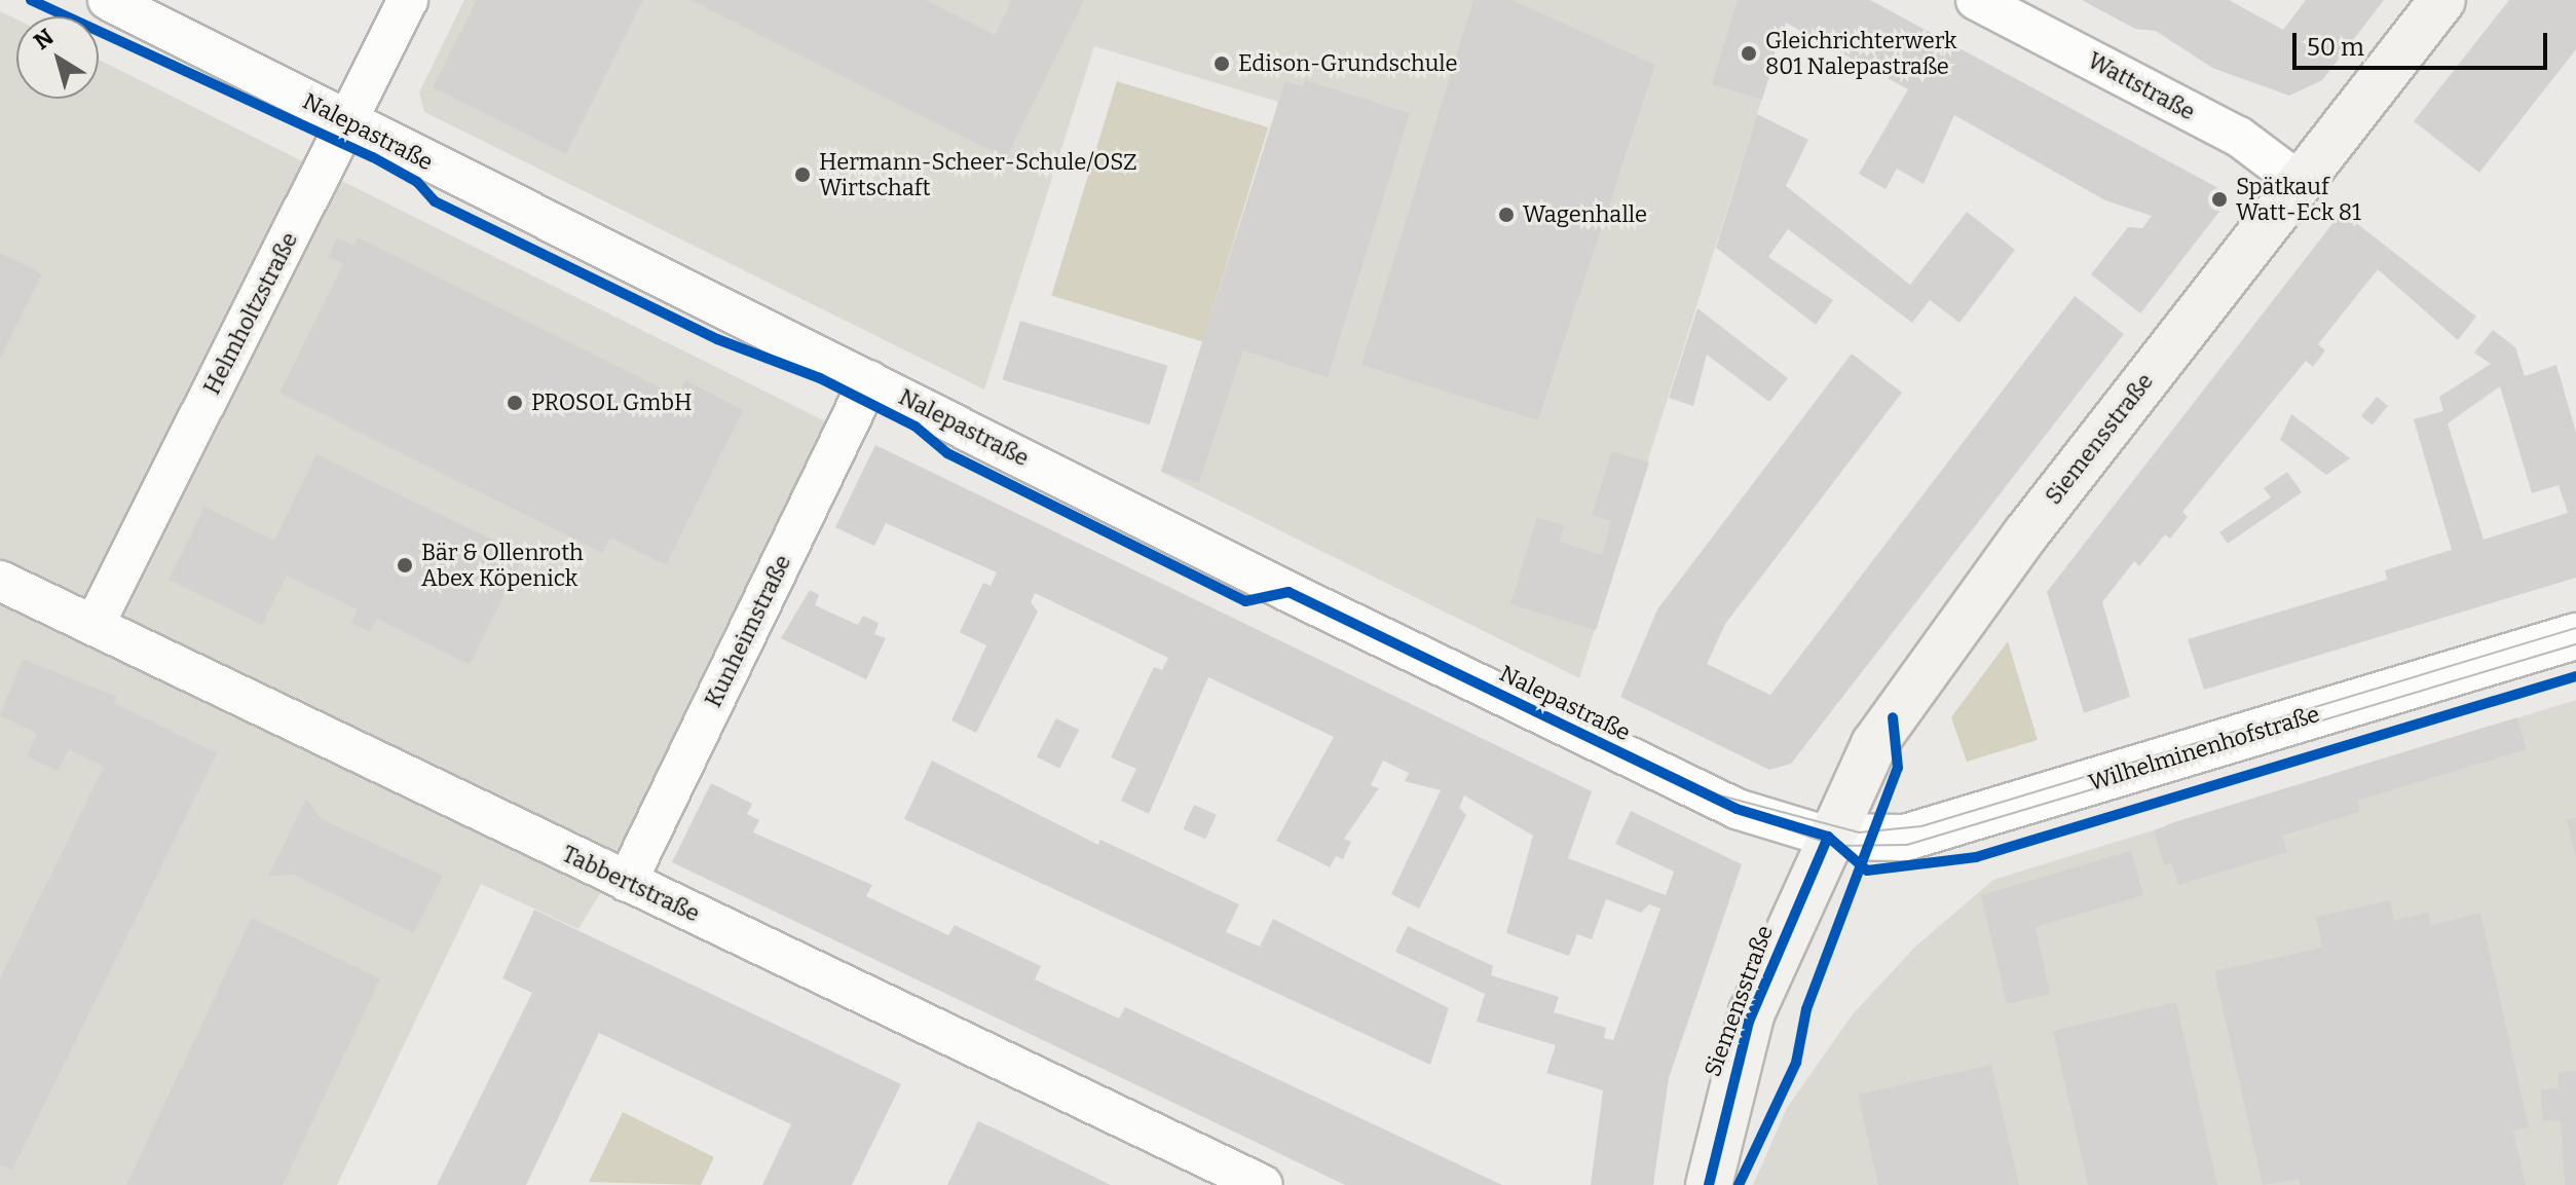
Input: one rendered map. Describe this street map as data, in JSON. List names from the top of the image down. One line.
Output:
{"streets":{"main road":["Siemensstraße"],"street":["Wattstraße","Nalepastraße","Helmholtzstraße","Kunheimstraße","Wilhelminenhofstraße","Tabbertstraße"]},"crossings":[["Wattstraße","Siemensstraße"],["Nalepastraße","Helmholtzstraße"],["Nalepastraße","Siemensstraße"],["Nalepastraße","Kunheimstraße"],["Nalepastraße","Wilhelminenhofstraße"],["Helmholtzstraße","Tabbertstraße"],["Siemensstraße","Wilhelminenhofstraße"],["Kunheimstraße","Tabbertstraße"]],"places":["Gleichrichterwerk 801 Nalepastraße","Edison-Grundschule","Hermann-Scheer-Schule/OSZ Wirtschaft","Spätkauf Watt-Eck 81","Wagenhalle","PROSOL GmbH","Bär & Ollenroth Abex Köpenick"],"scale_bar":"50 m","north":"top left"}
